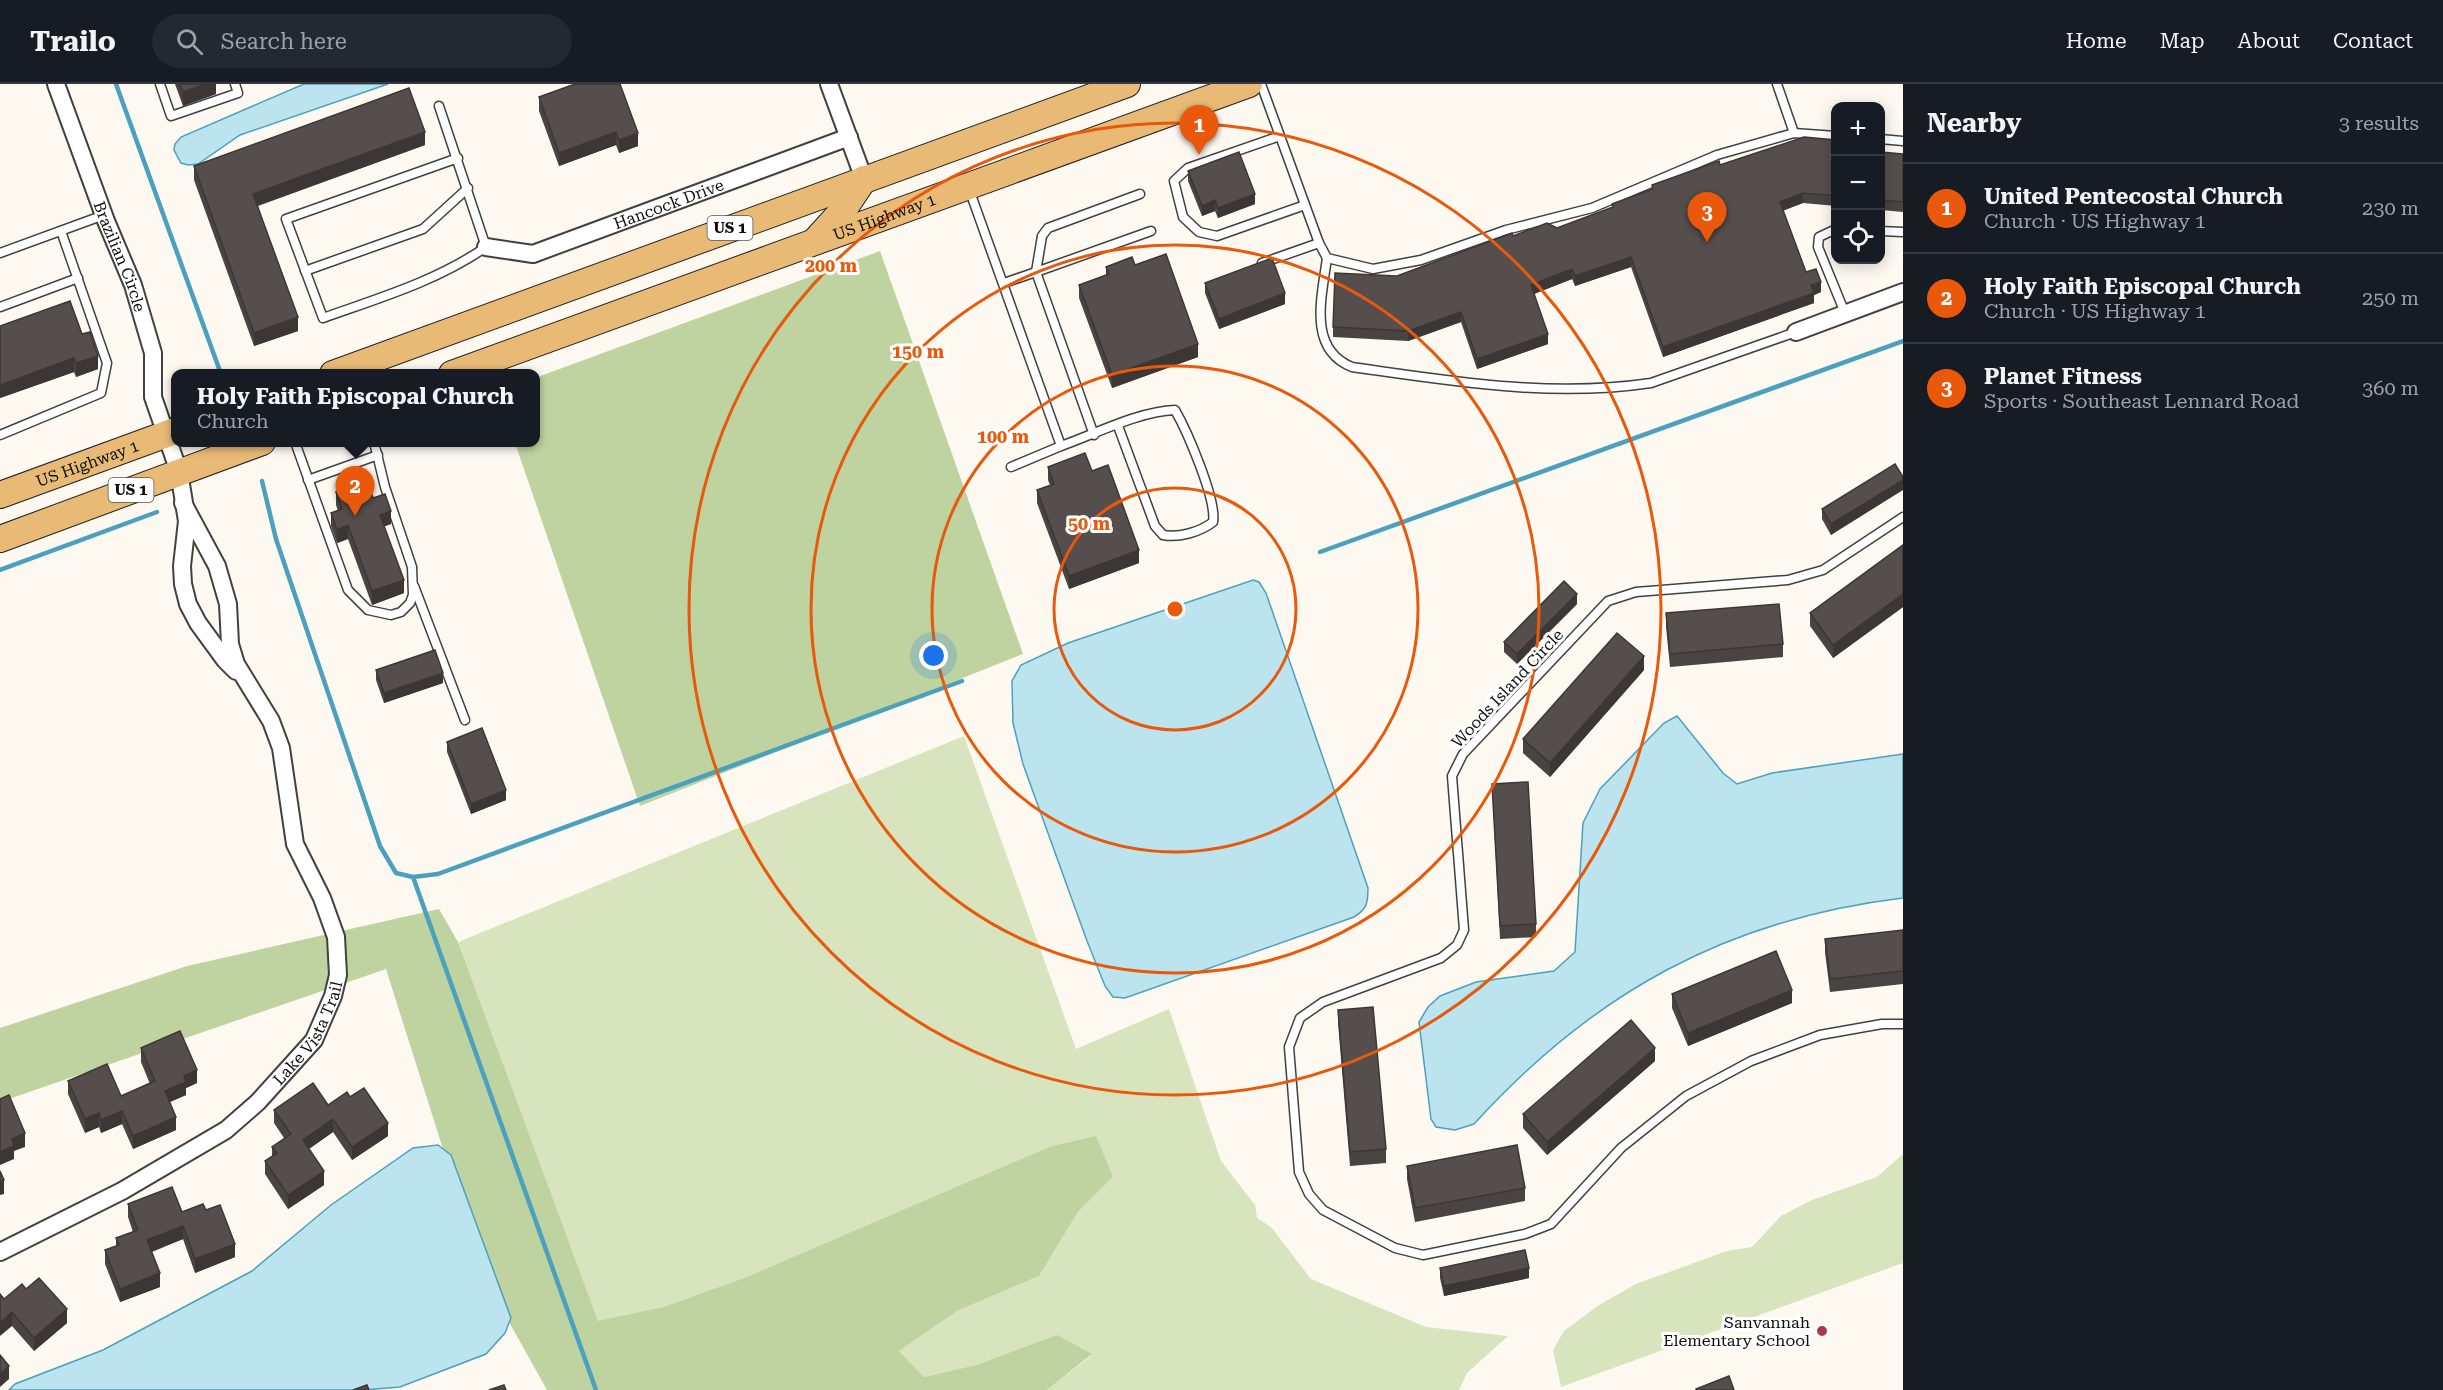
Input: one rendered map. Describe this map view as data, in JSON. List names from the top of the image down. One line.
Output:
{"streets":{"main road":["US Highway 1","US 1"],"street":["Hancock Drive","Brazilian Circle","Lake Vista Trail"],"lane":["Woods Island Circle"]},"crossings":[["US Highway 1","Brazilian Circle"],["US 1","Lake Vista Trail"]],"places":["Sanvannah Elementary School"],"page":{"header":"Trailo","search":"Search here","nav":["Home","Map","About","Contact"],"heading":["Nearby","3 results"],"map_buttons":["+","−"],"pins":["1","3","2"],"list":[{"mark":"1","name":"United Pentecostal Church","note":"Church · US Highway 1","value":"230 m"},{"mark":"2","name":"Holy Faith Episcopal Church","note":"Church · US Highway 1","value":"250 m"},{"mark":"3","name":"Planet Fitness","note":"Sports · Southeast Lennard Road","value":"360 m"}],"popup":["Holy Faith Episcopal Church","Church"]},"rings":["200 m","150 m","100 m","50 m"]}
